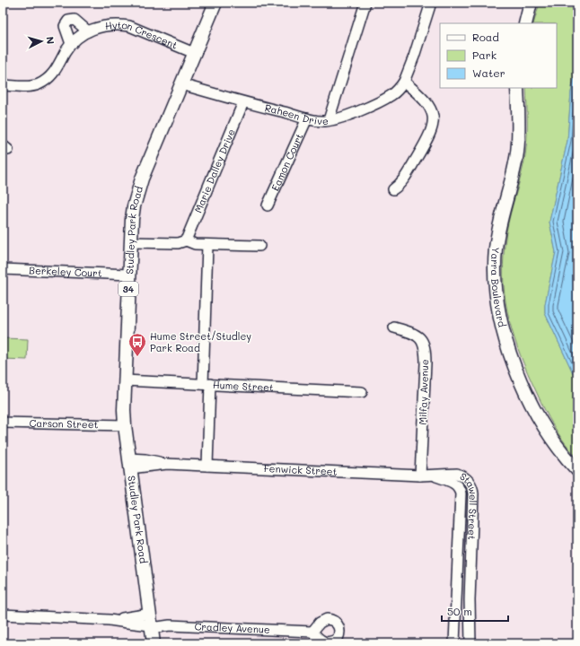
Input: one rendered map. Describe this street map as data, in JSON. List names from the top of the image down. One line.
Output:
{"streets":{"main road":["Studley Park Road","Yarra Boulevard","34"],"street":["Hyton Crescent","Raheen Drive","Eamon Court","Marie Dalley Drive","Berkeley Court","Hume Street","Milfay Avenue","Carson Street","Fenwick Street","Stawell Street","Cradley Avenue"]},"crossings":[["Hyton Crescent","Studley Park Road"],["Raheen Drive","Eamon Court"],["Raheen Drive","Marie Dalley Drive"],["Raheen Drive","Studley Park Road"],["Studley Park Road","Berkeley Court"],["Studley Park Road","Hume Street"],["Studley Park Road","Carson Street"],["Studley Park Road","Fenwick Street"],["Studley Park Road","Cradley Avenue"],["Milfay Avenue","Fenwick Street"],["Fenwick Street","Stawell Street"]],"places":{"bus stop":["Hume Street/Studley Park Road"]},"legend":["Road","Park","Water"],"scale_bar":"50 m","north":"right"}
